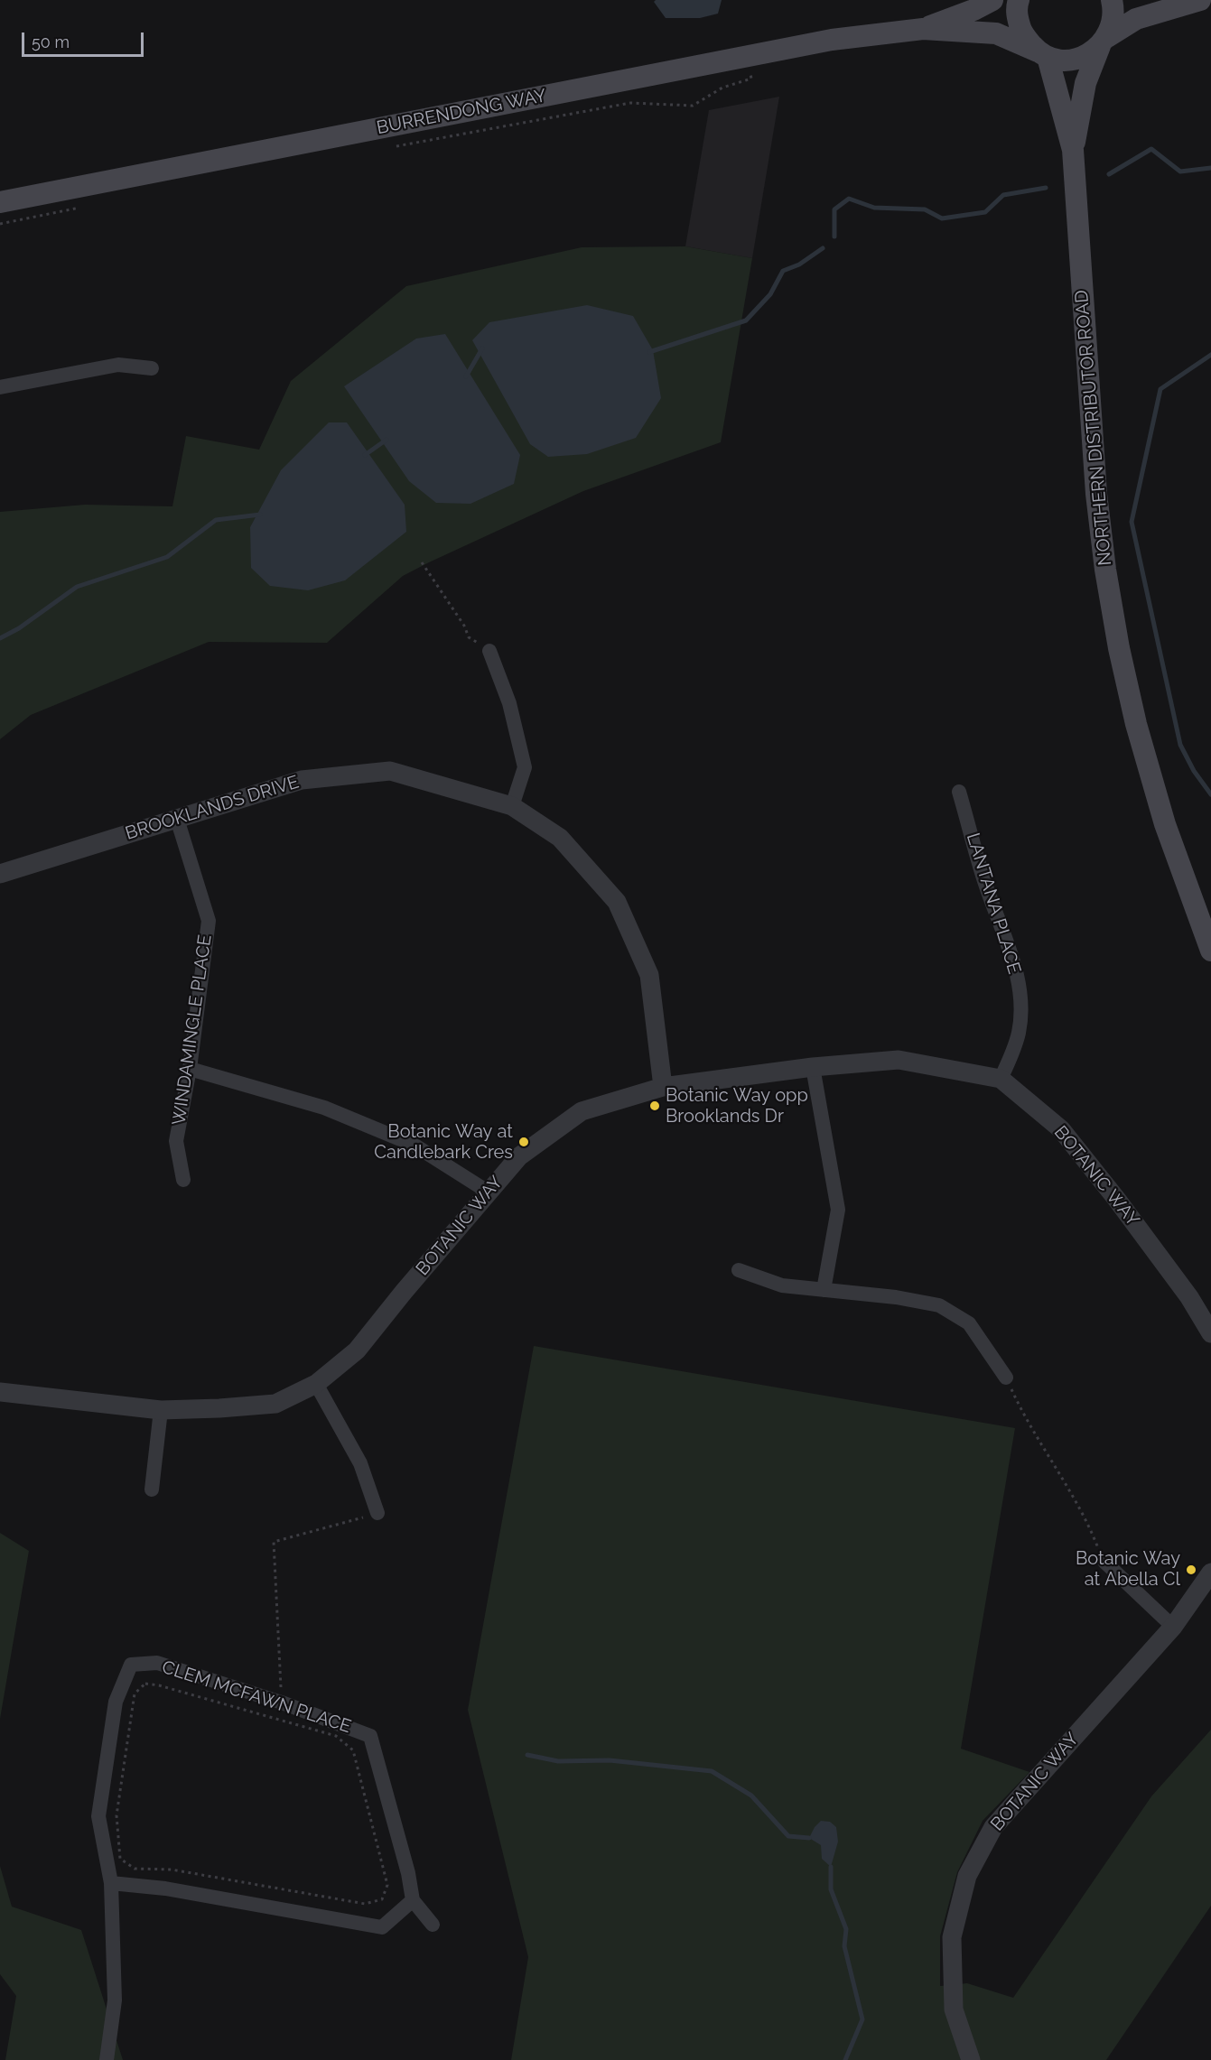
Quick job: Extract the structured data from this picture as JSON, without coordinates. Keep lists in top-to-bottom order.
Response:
{
  "streets": {
    "main road": ["BURRENDONG WAY", "NORTHERN DISTRIBUTOR ROAD"],
    "street": [
      "BROOKLANDS DRIVE",
      "LANTANA PLACE",
      "WINDAMINGLE PLACE",
      "BOTANIC WAY",
      "CLEM MCFAWN PLACE"
    ]
  },
  "crossings": [
    ["BURRENDONG WAY", "NORTHERN DISTRIBUTOR ROAD"],
    ["BROOKLANDS DRIVE", "WINDAMINGLE PLACE"],
    ["BROOKLANDS DRIVE", "BOTANIC WAY"],
    ["LANTANA PLACE", "BOTANIC WAY"]
  ],
  "places": ["Botanic Way opp Brooklands Dr", "Botanic Way at Candlebark Cres", "Botanic Way at Abella Cl"],
  "scale_bar": "50 m"
}
